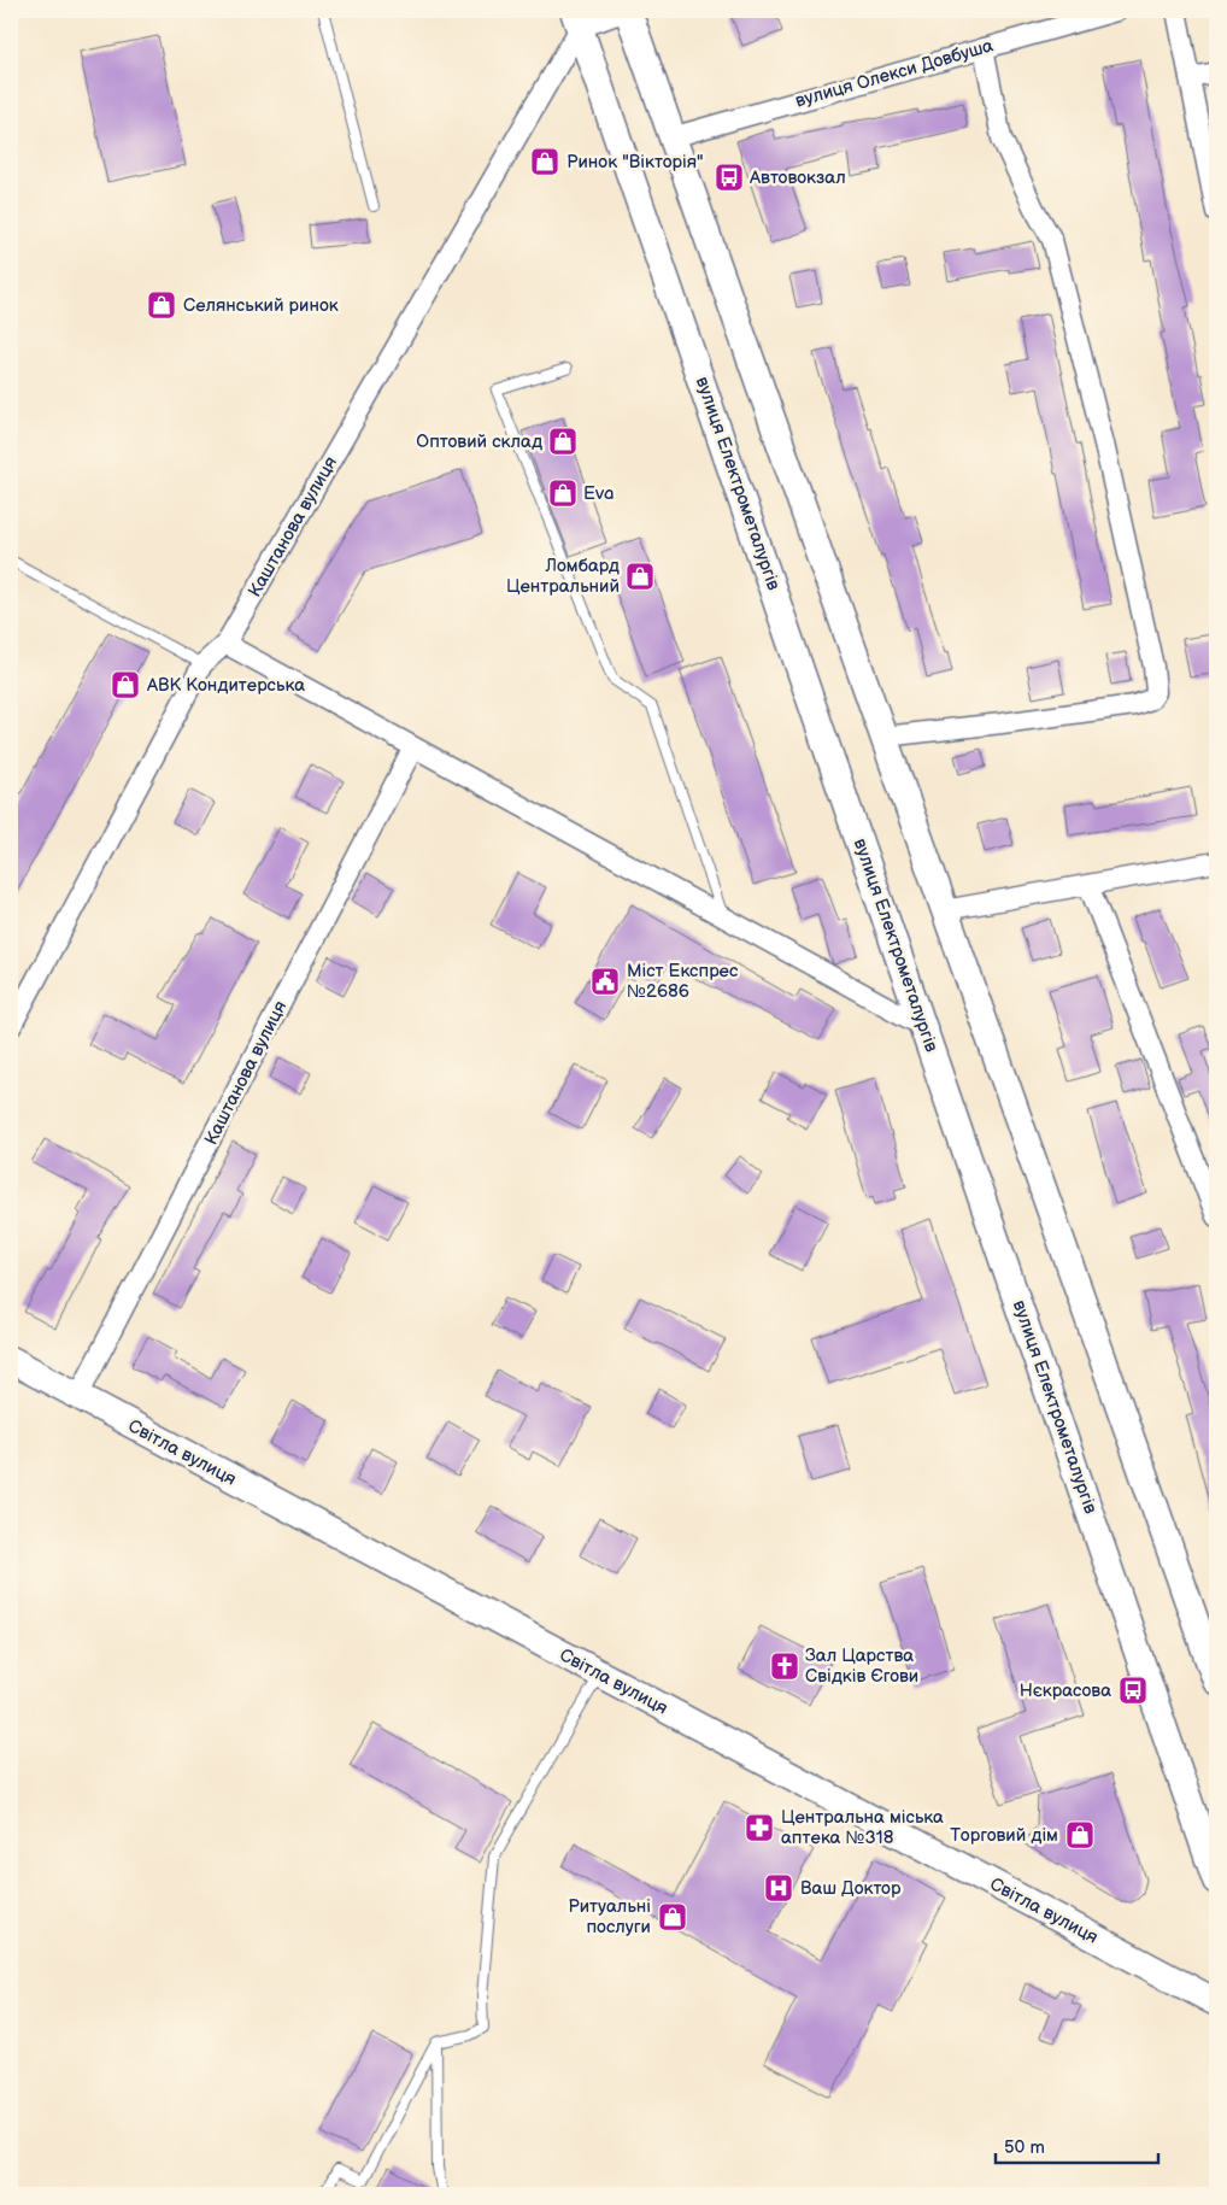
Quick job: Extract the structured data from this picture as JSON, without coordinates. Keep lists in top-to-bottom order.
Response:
{
  "streets": {
    "main road": ["вулиця Електрометалургів", "Світла вулиця"],
    "street": ["вулиця Олекси Довбуша", "Каштанова вулиця"]
  },
  "crossings": [
    ["вулиця Електрометалургів", "Каштанова вулиця"],
    ["Каштанова вулиця", "Світла вулиця"]
  ],
  "places": {
    "shop": [
      "Ринок \"Вікторія\"",
      "Селянський ринок",
      "Оптовий склад",
      "Eva",
      "Ломбард Центральний",
      "АВК Кондитерська",
      "Торговий дім",
      "Ритуальні послуги"
    ],
    "bus stop": ["Автовокзал", "Нєкрасова"],
    "public building": ["Міст Експрес №2686"],
    "church": ["Зал Царства Свідків Єгови"],
    "pharmacy": ["Центральна міська аптека №318"],
    "hospital": ["Ваш Доктор"]
  },
  "scale_bar": "50 m"
}
